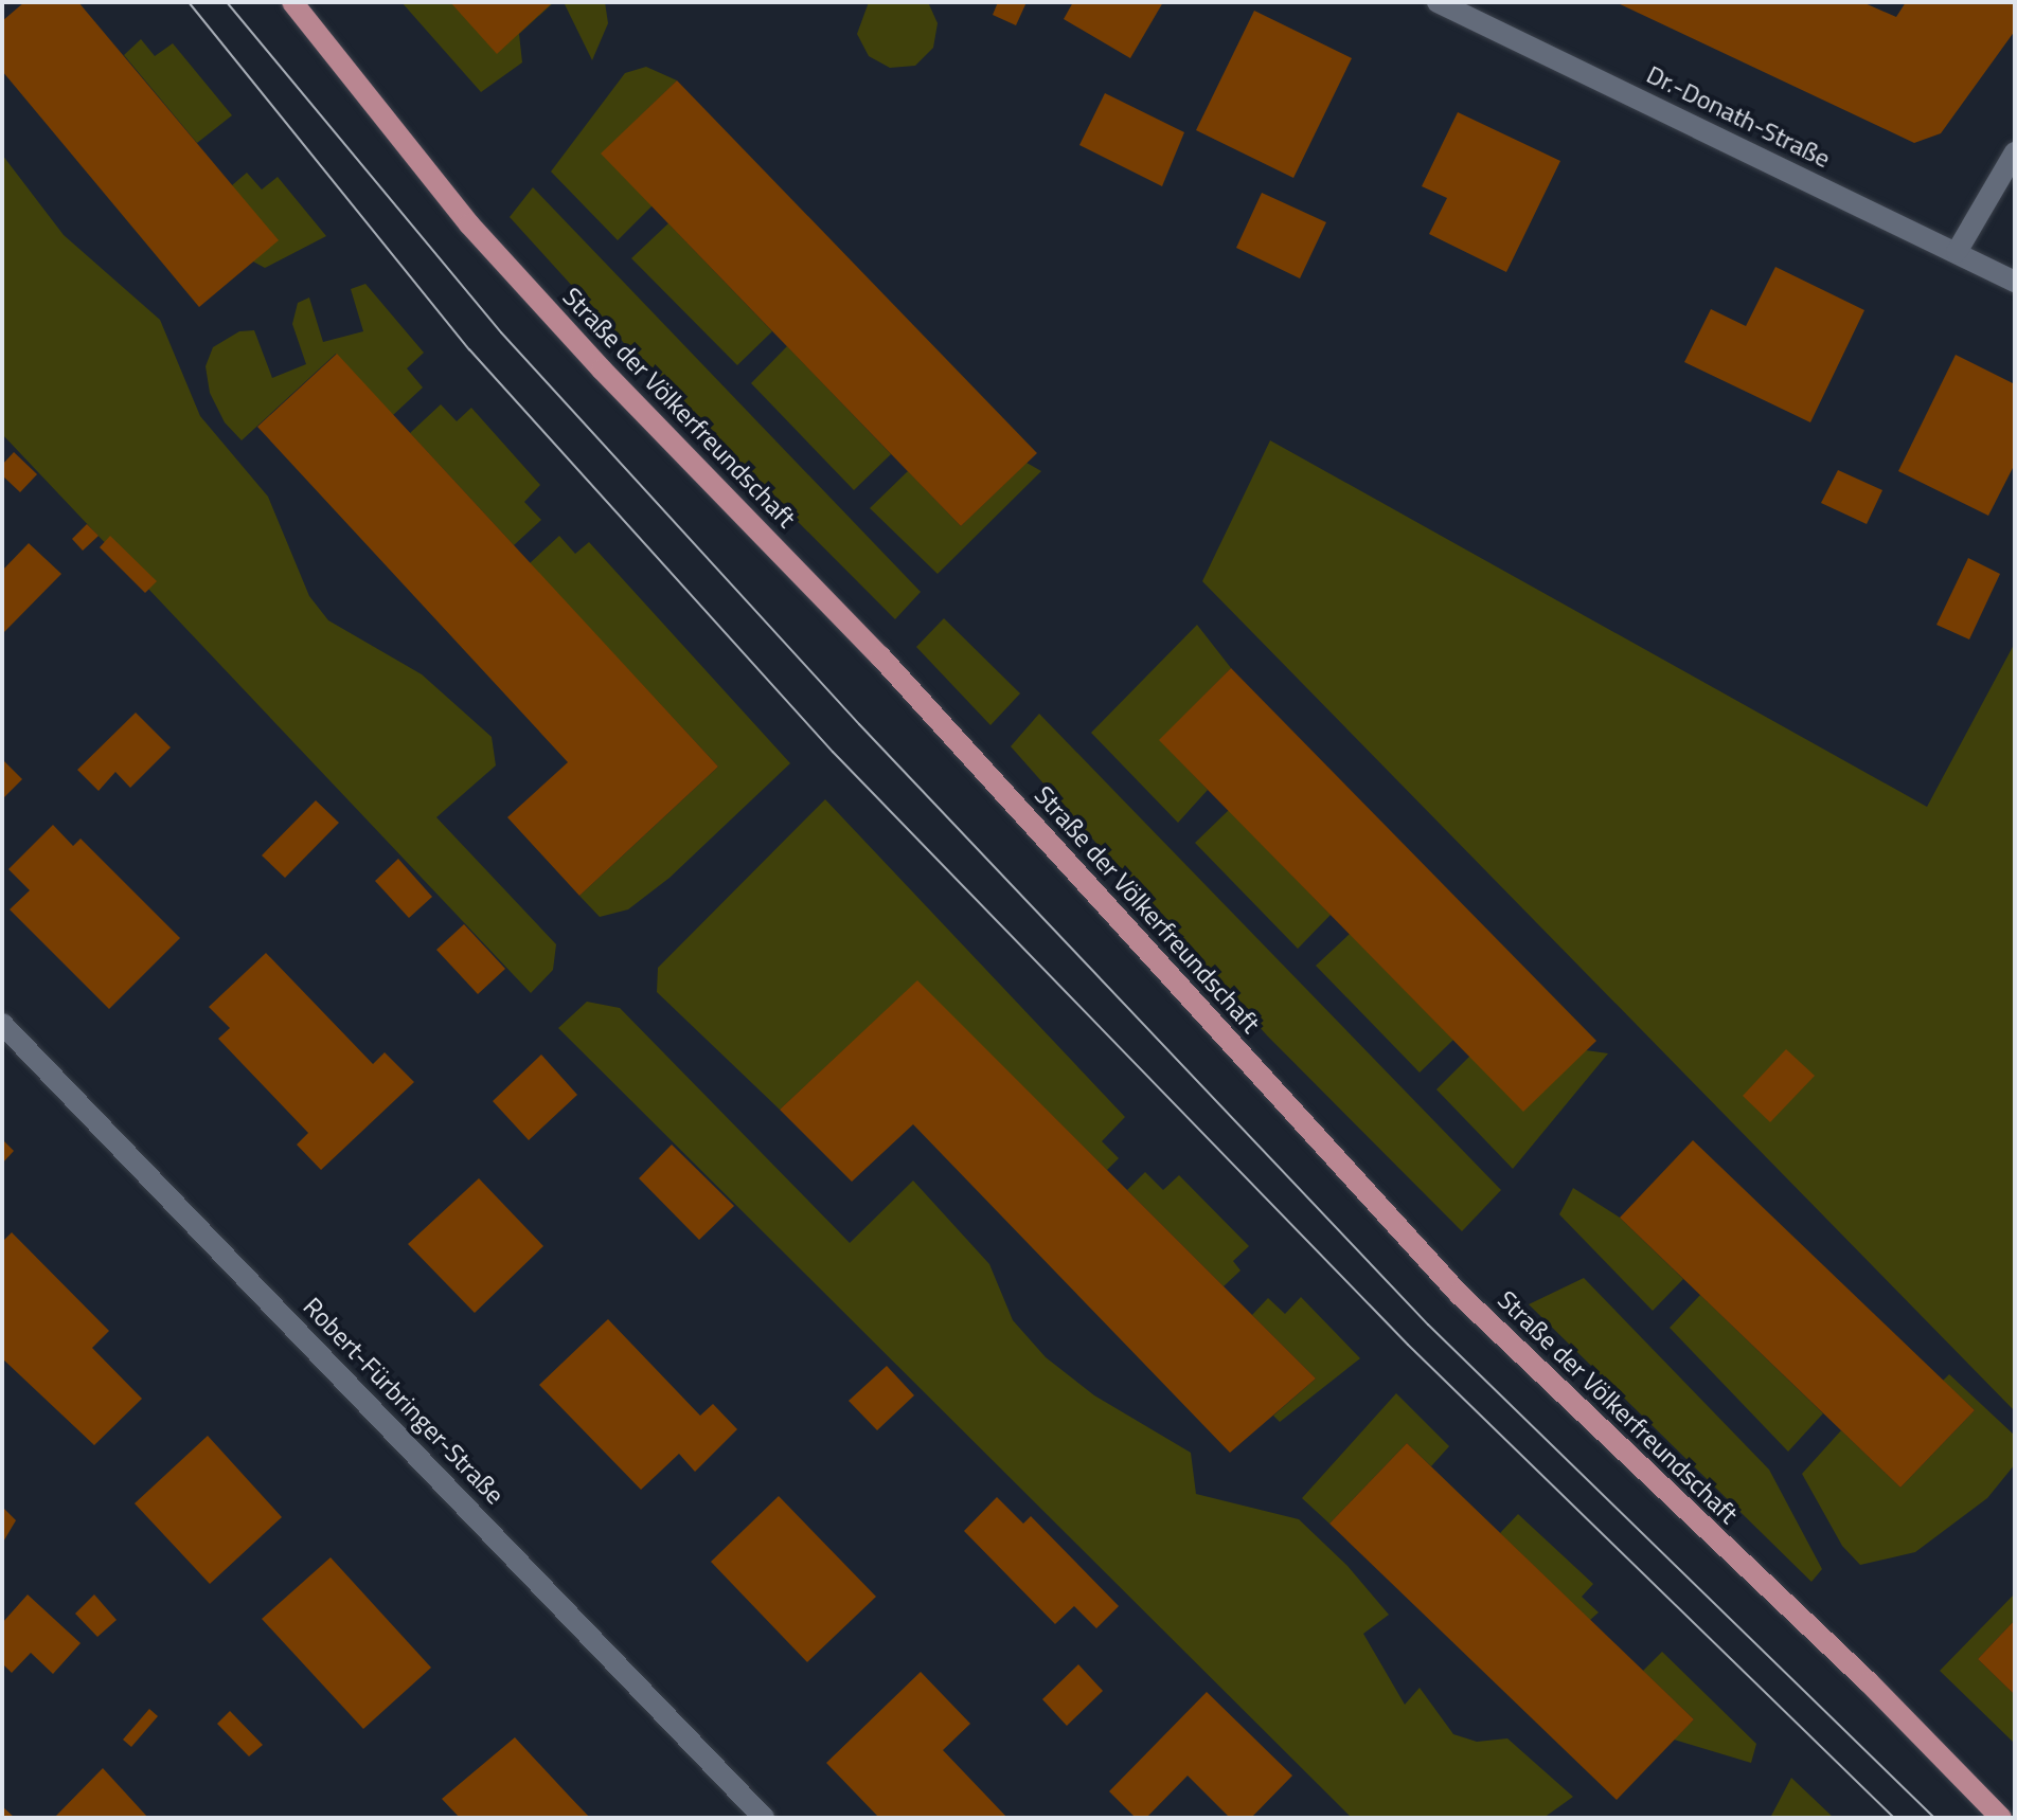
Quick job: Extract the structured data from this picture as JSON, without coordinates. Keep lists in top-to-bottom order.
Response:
{
  "streets": {
    "main road": ["Straße der Völkerfreundschaft"],
    "street": ["Dr.-Donath-Straße", "Robert-Fürbringer-Straße"]
  }
}
